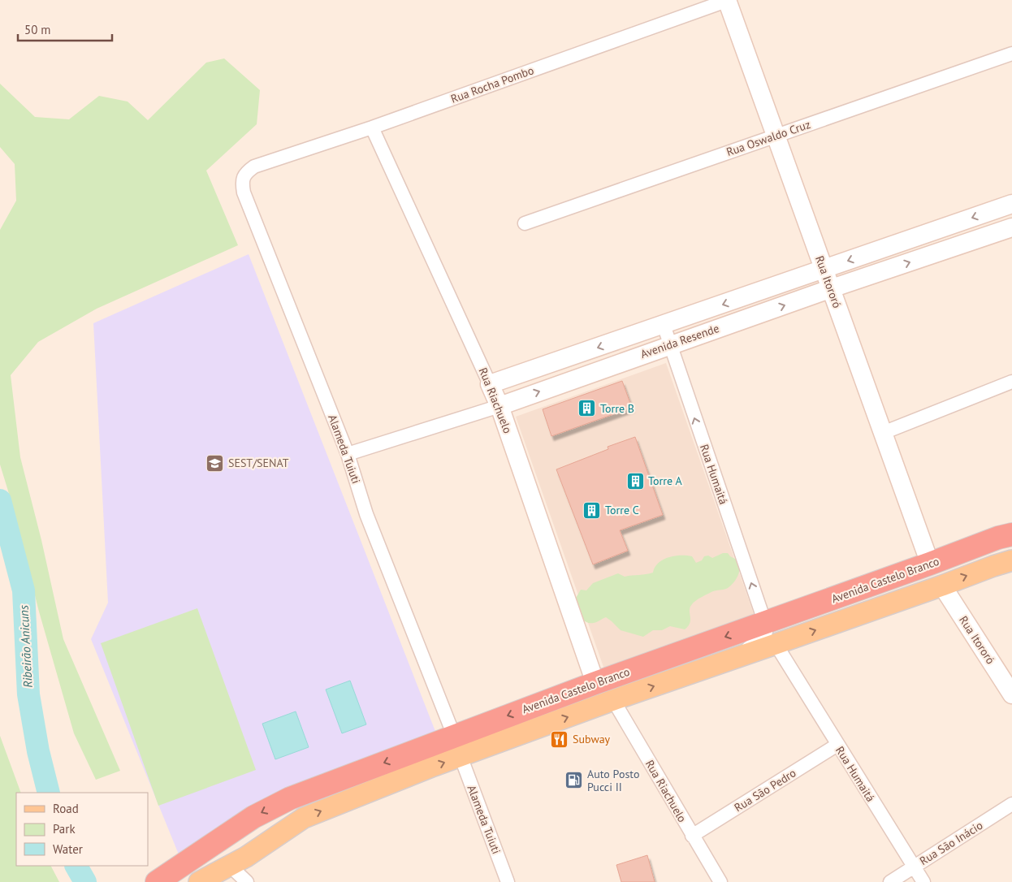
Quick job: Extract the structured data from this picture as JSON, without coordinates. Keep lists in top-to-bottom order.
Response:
{
  "streets": {
    "highway": ["Avenida Castelo Branco"],
    "street": [
      "Rua Rocha Pombo",
      "Rua Oswaldo Cruz",
      "Rua Itororó",
      "Avenida Resende",
      "Rua Riachuelo",
      "Alameda Tuiuti",
      "Rua Humaitá",
      "Rua São Pedro",
      "Rua São Inácio"
    ]
  },
  "crossings": [
    ["Rua Rocha Pombo", "Rua Itororó"],
    ["Rua Rocha Pombo", "Rua Riachuelo"],
    ["Rua Rocha Pombo", "Alameda Tuiuti"],
    ["Rua Oswaldo Cruz", "Rua Itororó"],
    ["Rua Itororó", "Avenida Resende"],
    ["Rua Itororó", "Avenida Castelo Branco"],
    ["Avenida Resende", "Rua Riachuelo"],
    ["Avenida Resende", "Alameda Tuiuti"],
    ["Avenida Resende", "Rua Humaitá"],
    ["Rua Riachuelo", "Avenida Castelo Branco"],
    ["Rua Riachuelo", "Rua São Pedro"],
    ["Alameda Tuiuti", "Avenida Castelo Branco"],
    ["Rua Humaitá", "Avenida Castelo Branco"],
    ["Rua Humaitá", "Rua São Pedro"],
    ["Rua Humaitá", "Rua São Inácio"]
  ],
  "one_way": ["Rua Humaitá"],
  "water": ["Ribeirão Anicuns"],
  "places": {
    "building": ["Torre B", "Torre A", "Torre C"],
    "school or university": ["SEST/SENAT"],
    "restaurant": ["Subway"],
    "fuel station": ["Auto Posto Pucci II"]
  },
  "legend": ["Road", "Park", "Water"],
  "scale_bar": "50 m"
}
